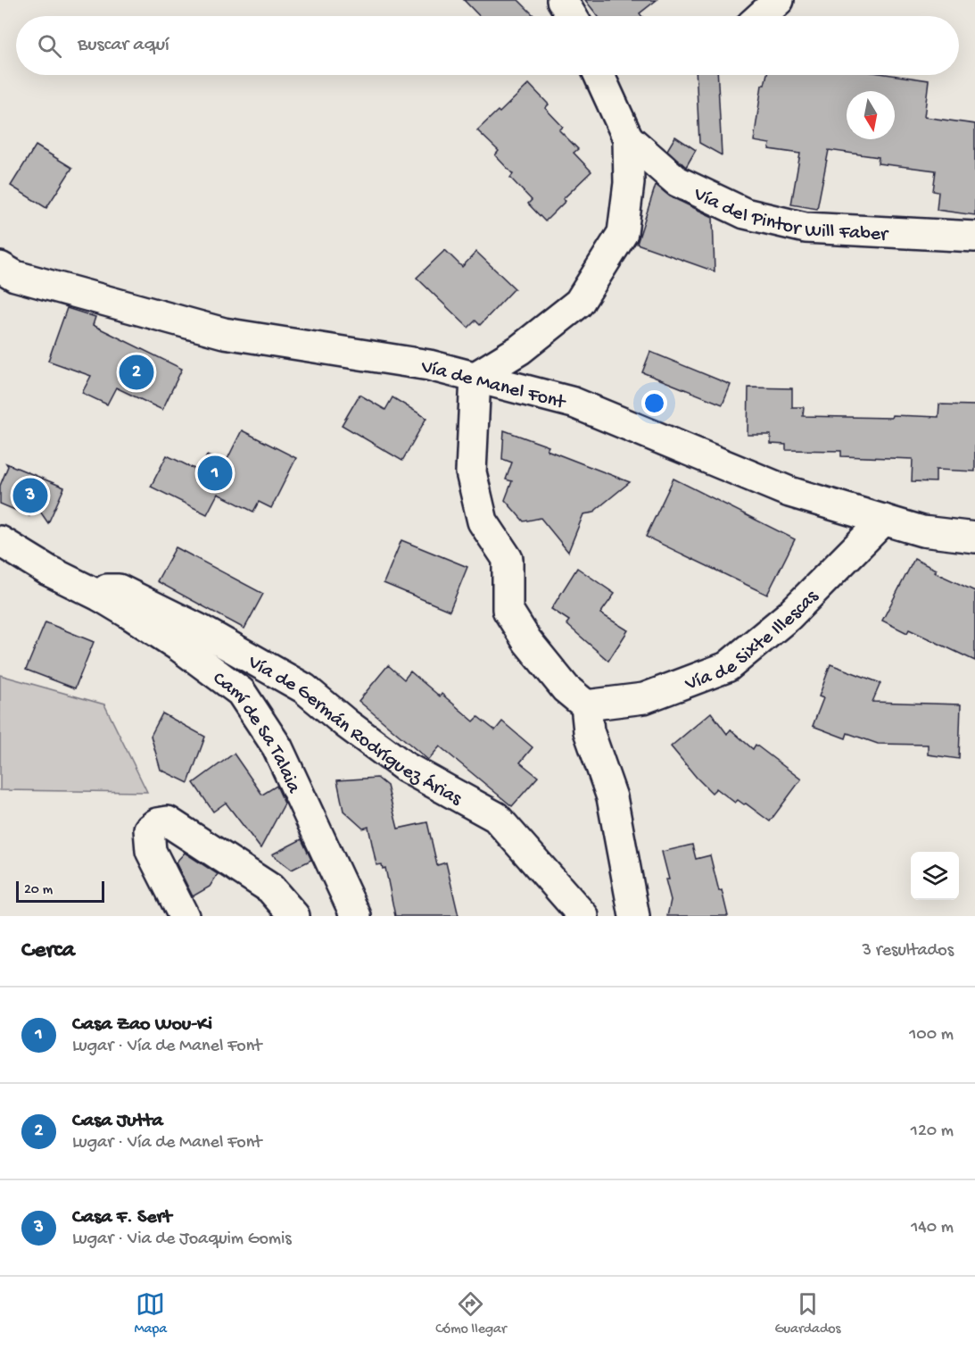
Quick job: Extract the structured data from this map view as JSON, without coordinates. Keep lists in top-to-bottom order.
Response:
{
  "streets": {
    "street": [
      "Vía del Pintor Will Faber",
      "Vía de Manel Font",
      "Vía de Sixte Illescas",
      "Vía de Germán Rodríguez Árias",
      "Camí de Sa Talaia"
    ]
  },
  "crossings": [
    ["Vía de Manel Font", "Vía de Sixte Illescas"],
    ["Vía de Germán Rodríguez Árias", "Camí de Sa Talaia"]
  ],
  "scale_bar": "20 m",
  "north": "bottom",
  "page": {
    "search": "Buscar aquí",
    "pins": ["2", "1", "3"],
    "scale": "20 m",
    "heading": ["Cerca", "3 resultados"],
    "list": [
      {
        "mark": "1",
        "name": "Casa Zao Wou-Ki",
        "note": "Lugar · Vía de Manel Font",
        "value": "100 m"
      },
      {
        "mark": "2",
        "name": "Casa Jutta",
        "note": "Lugar · Vía de Manel Font",
        "value": "120 m"
      },
      {
        "mark": "3",
        "name": "Casa F. Sert",
        "note": "Lugar · Via de Joaquim Gomis",
        "value": "140 m"
      }
    ],
    "nav": ["Mapa", "Cómo llegar", "Guardados"]
  }
}
